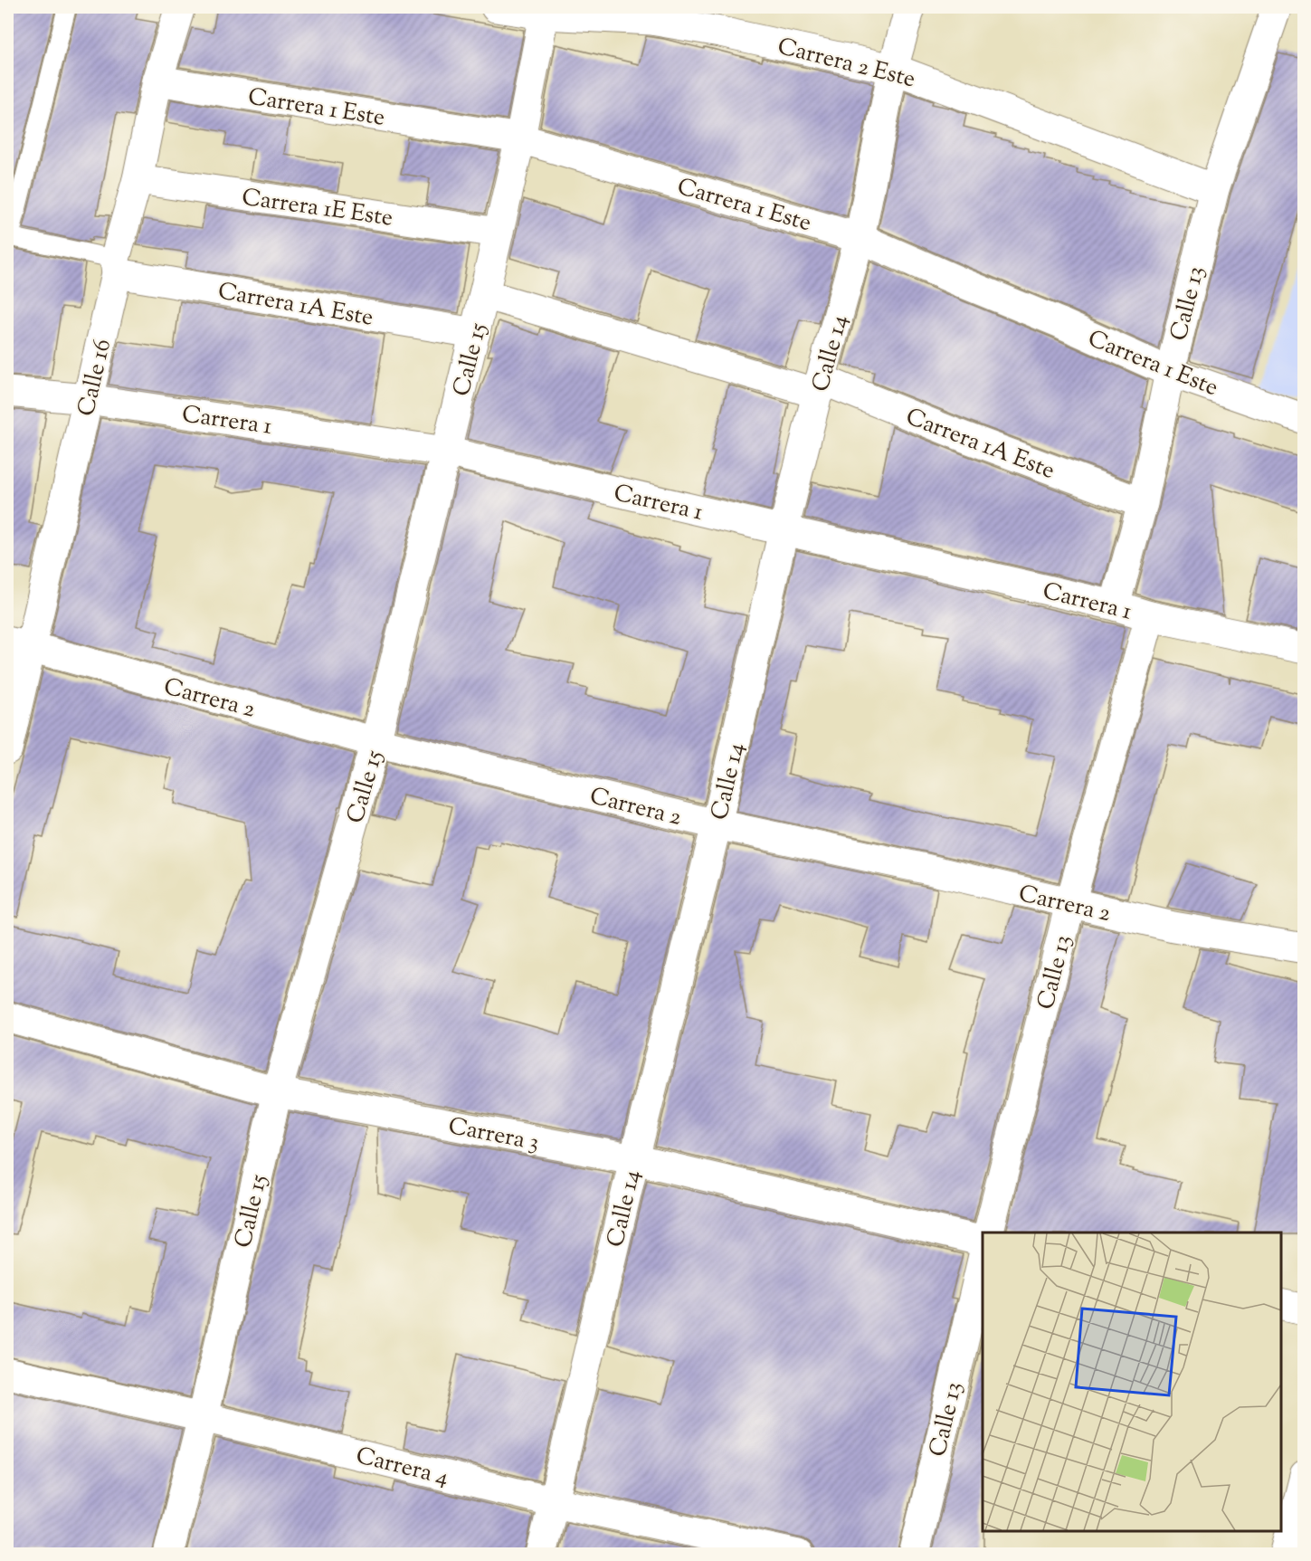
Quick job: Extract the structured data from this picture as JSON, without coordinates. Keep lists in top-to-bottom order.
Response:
{
  "streets": {
    "street": [
      "Carrera 2 Este",
      "Carrera 1 Este",
      "Carrera 1E Este",
      "Carrera 1A Este",
      "Calle 13",
      "Calle 14",
      "Calle 15",
      "Calle 16",
      "Carrera 1",
      "Carrera 2",
      "Carrera 3",
      "Carrera 4"
    ]
  },
  "crossings": [
    ["Carrera 2 Este", "Calle 13"],
    ["Carrera 2 Este", "Calle 14"],
    ["Carrera 2 Este", "Calle 15"],
    ["Carrera 1 Este", "Calle 13"],
    ["Carrera 1 Este", "Calle 14"],
    ["Carrera 1 Este", "Calle 15"],
    ["Carrera 1 Este", "Calle 16"],
    ["Carrera 1E Este", "Calle 15"],
    ["Carrera 1E Este", "Calle 16"],
    ["Carrera 1A Este", "Calle 13"],
    ["Carrera 1A Este", "Calle 14"],
    ["Carrera 1A Este", "Calle 15"],
    ["Carrera 1A Este", "Calle 16"],
    ["Calle 13", "Carrera 1"],
    ["Calle 13", "Carrera 2"],
    ["Calle 14", "Carrera 1"],
    ["Calle 14", "Carrera 2"],
    ["Calle 14", "Carrera 3"],
    ["Calle 14", "Carrera 4"],
    ["Calle 15", "Carrera 1"],
    ["Calle 15", "Carrera 2"],
    ["Calle 15", "Carrera 3"],
    ["Calle 15", "Carrera 4"],
    ["Calle 16", "Carrera 1"],
    ["Calle 16", "Carrera 2"]
  ]
}
